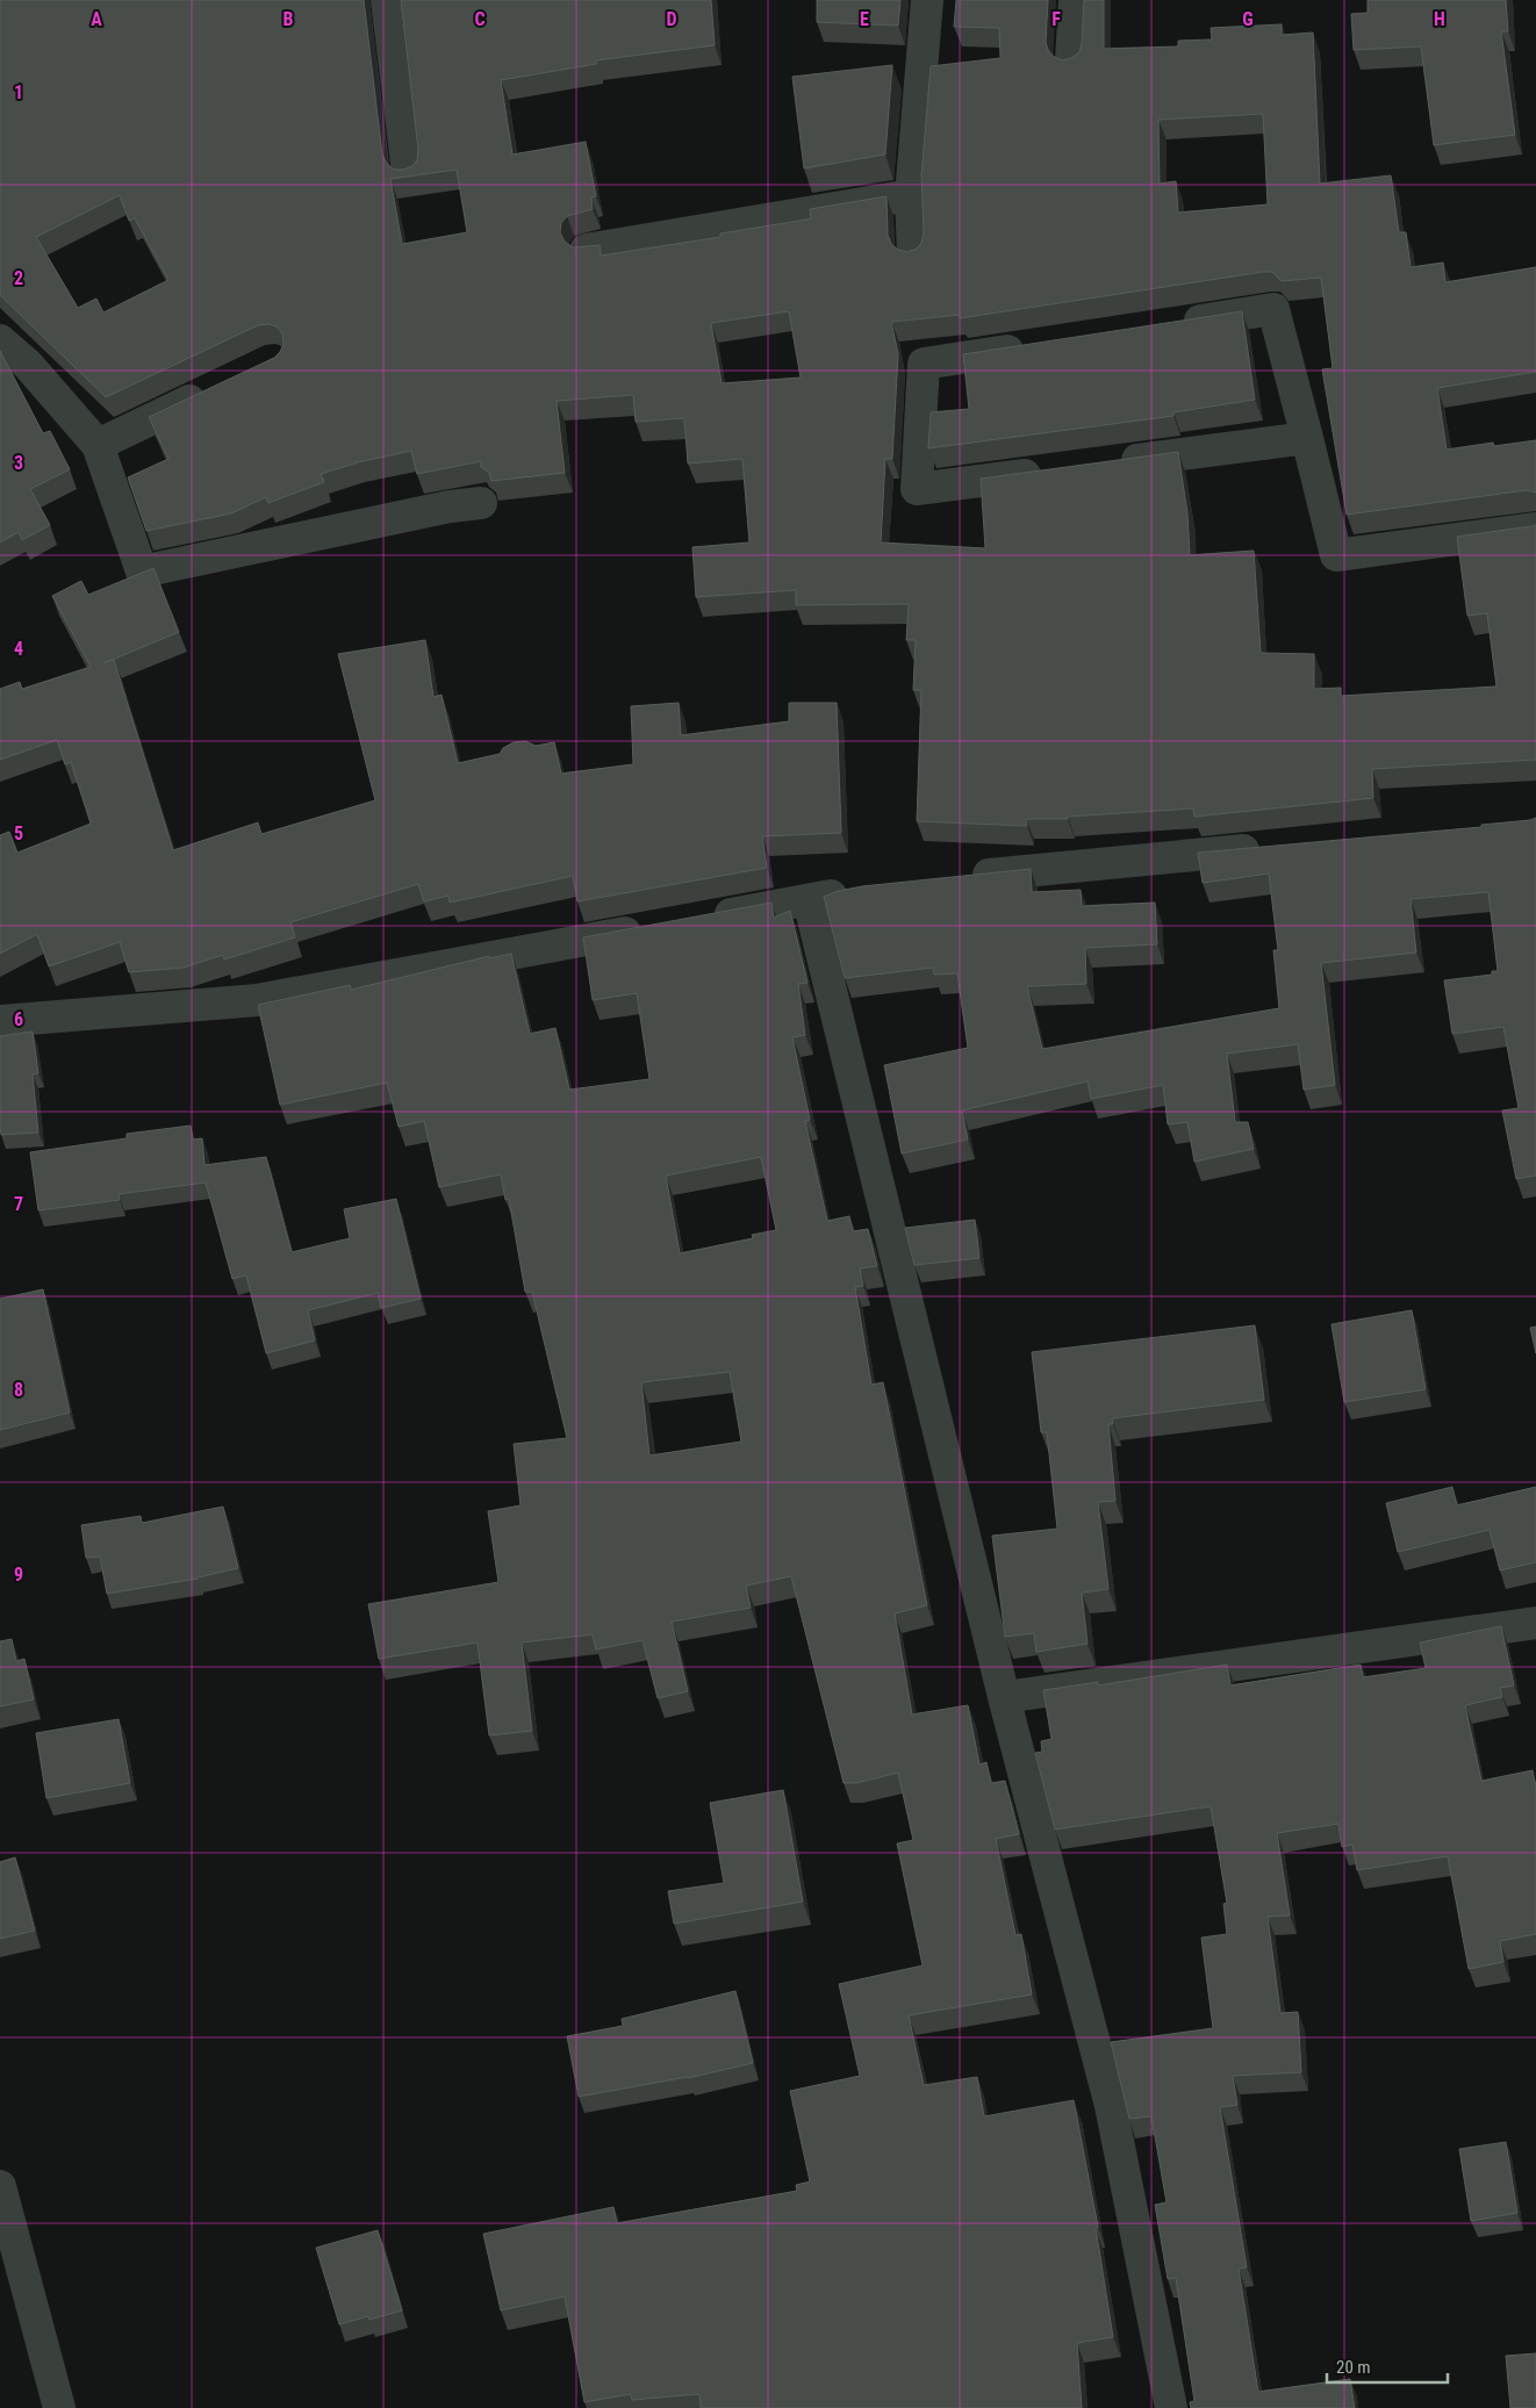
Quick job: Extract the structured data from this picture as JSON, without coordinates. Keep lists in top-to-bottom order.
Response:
{
  "scale_bar": "20 m",
  "grid": {
    "columns": [
      "A",
      "B",
      "C",
      "D",
      "E",
      "F",
      "G",
      "H"
    ],
    "rows": [
      "1",
      "2",
      "3",
      "4",
      "5",
      "6",
      "7",
      "8",
      "9"
    ]
  }
}
